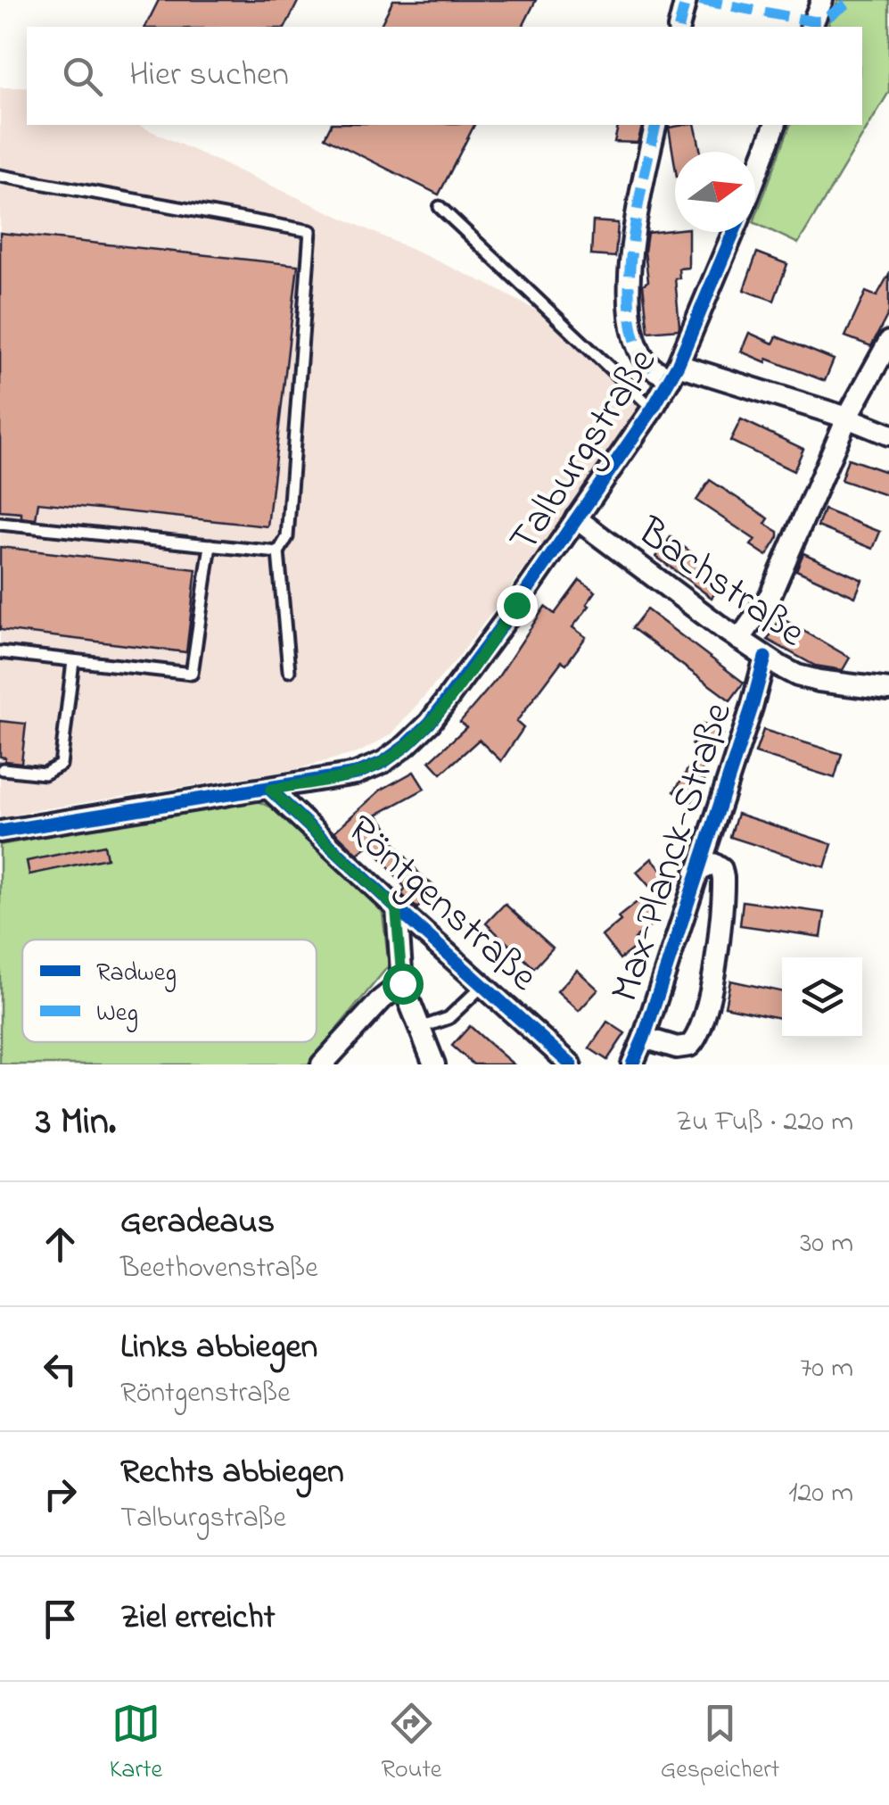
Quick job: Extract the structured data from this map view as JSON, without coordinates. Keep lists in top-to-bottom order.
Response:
{
  "streets": {
    "street": [
      "Talburgstraße",
      "Bachstraße",
      "Max-Planck-Straße",
      "Röntgenstraße"
    ]
  },
  "crossings": [
    ["Talburgstraße", "Bachstraße"],
    ["Talburgstraße", "Röntgenstraße"],
    ["Bachstraße", "Max-Planck-Straße"]
  ],
  "legend": ["Radweg", "Weg"],
  "north": "right",
  "page": {
    "search": "Hier suchen",
    "heading": ["3 Min.", "Zu Fuß · 220 m"],
    "list": [
      ["Geradeaus", "Beethovenstraße", "30 m"],
      ["Links abbiegen", "Röntgenstraße", "70 m"],
      ["Rechts abbiegen", "Talburgstraße", "120 m"],
      "Ziel erreicht"
    ],
    "nav": ["Karte", "Route", "Gespeichert"]
  }
}
